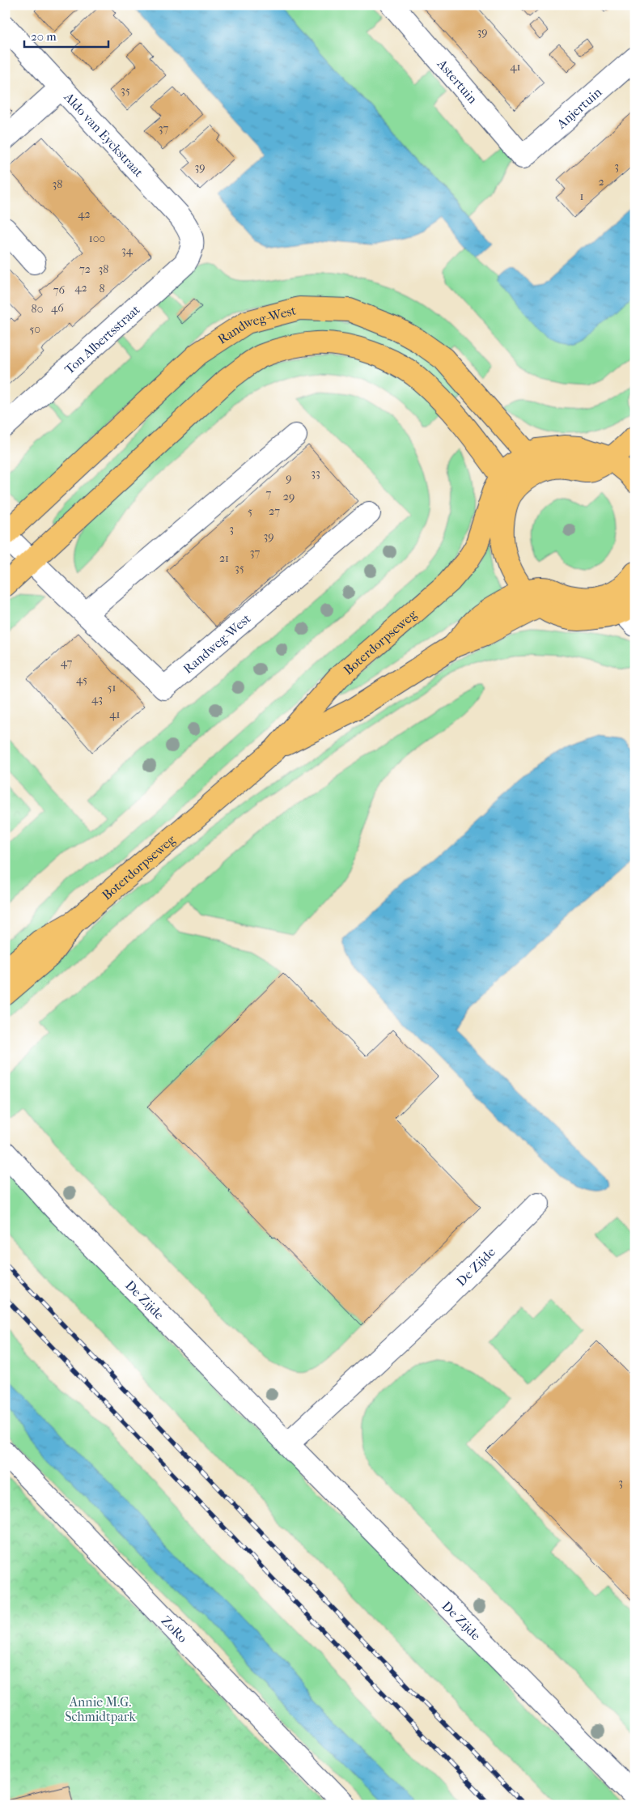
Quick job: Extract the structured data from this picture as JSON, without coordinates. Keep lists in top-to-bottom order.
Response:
{
  "streets": {
    "main road": ["Randweg-West", "Boterdorpseweg"],
    "street": [
      "Astertuin",
      "Anjertuin",
      "Aldo van Eyckstraat",
      "Ton Albertsstraat",
      "De Zijde",
      "ZoRo"
    ]
  },
  "crossings": [
    ["Astertuin", "Anjertuin"],
    ["Aldo van Eyckstraat", "Ton Albertsstraat"]
  ],
  "parks": ["Annie M.G. Schmidtpark"],
  "house_numbers": [
    "39",
    "41",
    "35",
    "37",
    "3",
    "39",
    "2",
    "38",
    "1",
    "42",
    "100",
    "34",
    "72",
    "38",
    "42",
    "8",
    "76",
    "46",
    "80",
    "50",
    "33",
    "9",
    "7",
    "29",
    "5",
    "27",
    "3",
    "39",
    "37",
    "21",
    "35",
    "47",
    "45",
    "51",
    "43",
    "41",
    "3"
  ],
  "scale_bar": "20 m"
}
